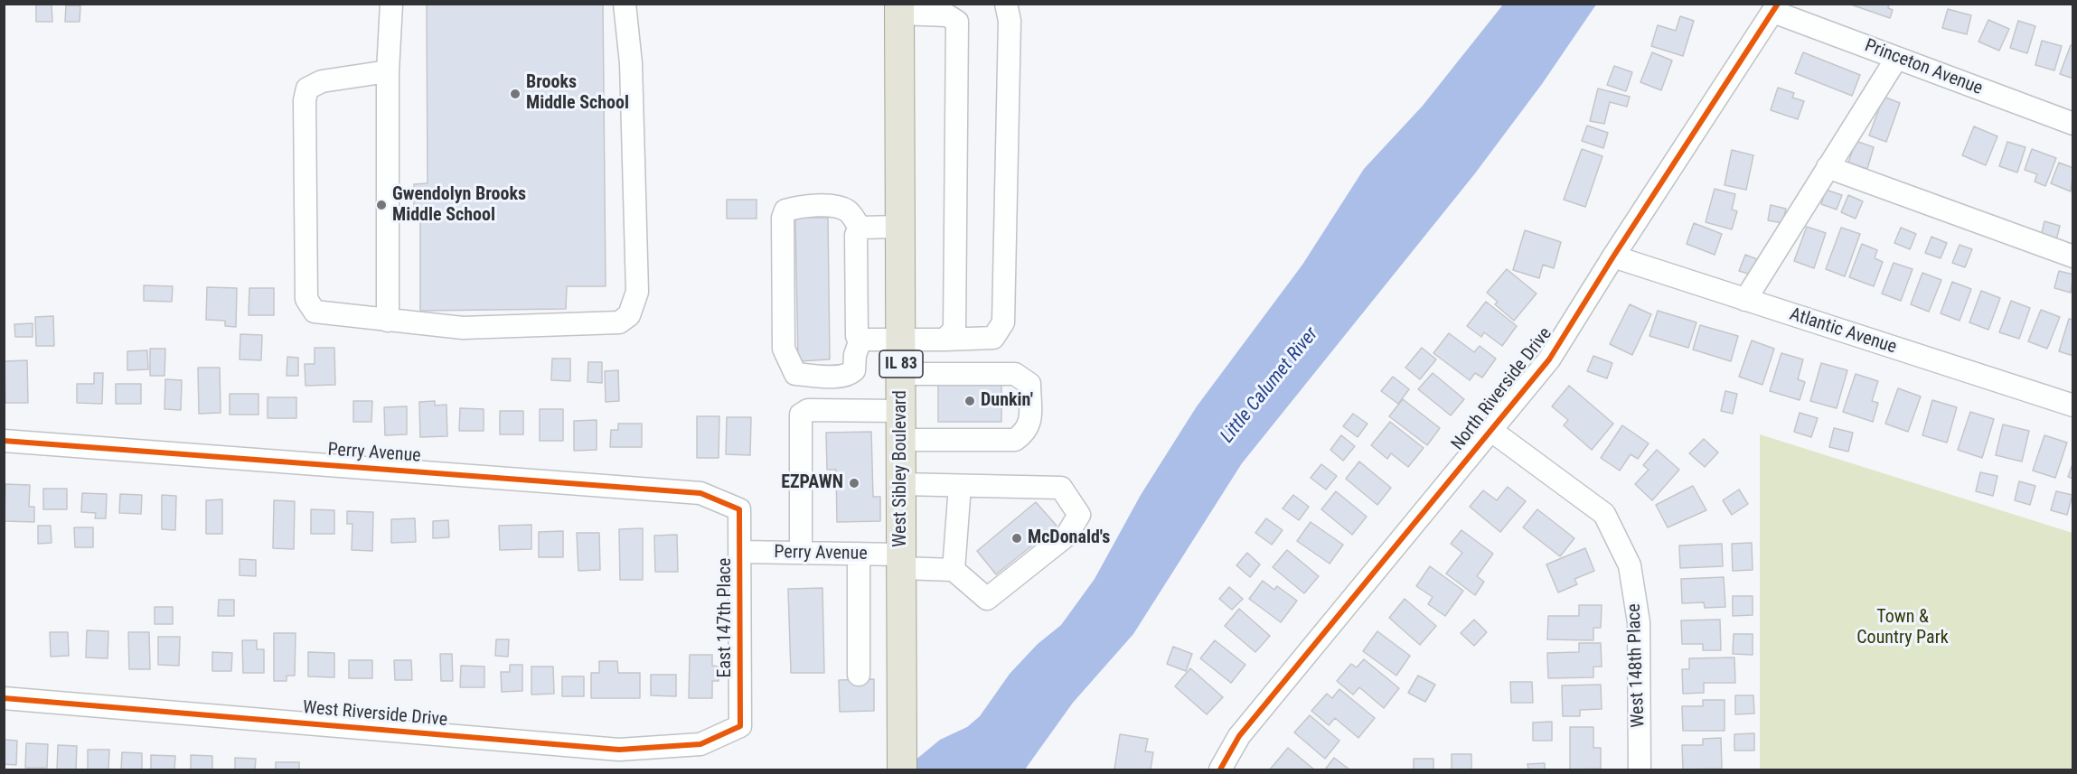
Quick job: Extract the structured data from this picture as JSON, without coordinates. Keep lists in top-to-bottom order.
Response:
{
  "streets": {
    "main road": ["IL 83", "West Sibley Boulevard"],
    "street": [
      "Princeton Avenue",
      "Atlantic Avenue",
      "North Riverside Drive",
      "Perry Avenue",
      "East 147th Place",
      "West 148th Place",
      "West Riverside Drive"
    ]
  },
  "crossings": [
    ["Princeton Avenue", "North Riverside Drive"],
    ["Atlantic Avenue", "North Riverside Drive"],
    ["North Riverside Drive", "West 148th Place"],
    ["Perry Avenue", "West Sibley Boulevard"],
    ["Perry Avenue", "East 147th Place"],
    ["East 147th Place", "West Riverside Drive"]
  ],
  "water": ["Little Calumet River"],
  "parks": ["Town & Country Park"],
  "places": [
    "Brooks Middle School",
    "Gwendolyn Brooks Middle School",
    "Dunkin'",
    "EZPAWN",
    "McDonald's"
  ]
}
